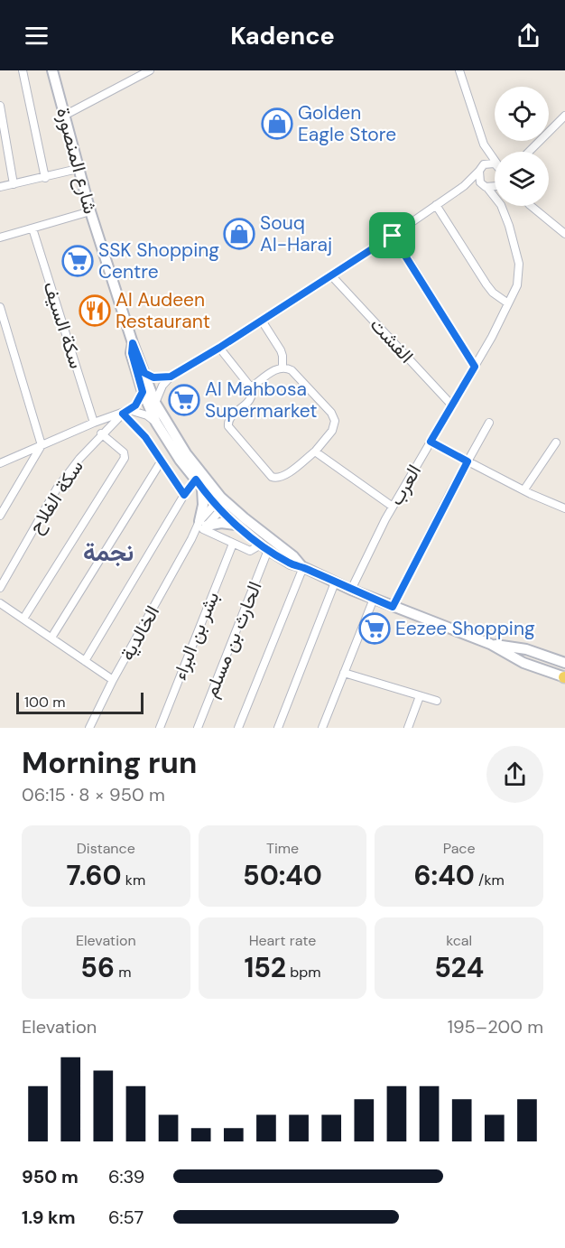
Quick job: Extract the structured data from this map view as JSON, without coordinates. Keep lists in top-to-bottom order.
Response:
{
  "streets": {
    "main road": ["شارع المنصورة"],
    "street": [
      "سكة السيف",
      "الفشت",
      "العرب",
      "سكة الفلاح",
      "الخالدية",
      "بشر بن البراء",
      "الحارث بن مسلم"
    ]
  },
  "crossings": [
    ["شارع المنصورة", "العرب"],
    ["شارع المنصورة", "سكة الفلاح"],
    ["شارع المنصورة", "الخالدية"],
    ["شارع المنصورة", "الحارث بن مسلم"],
    ["الفشت", "العرب"]
  ],
  "districts": ["نجمة"],
  "places": {
    "shop": ["Golden Eagle Store", "Souq Al-Haraj"],
    "supermarket": ["SSK Shopping Centre", "Al Mahbosa Supermarket", "Eezee Shopping"],
    "restaurant": ["Al Audeen Restaurant"]
  },
  "scale_bar": "100 m",
  "page": {
    "header": "Kadence",
    "scale": "100 m",
    "heading": ["Morning run", "06:15 · 8 × 950 m"],
    "stats": [
      ["Distance", "7.60 km"],
      ["Time", "50:40"],
      ["Pace", "6:40 /km"],
      ["Elevation", "56 m"],
      ["Heart rate", "152 bpm"],
      ["kcal", "524"]
    ],
    "chart": ["Elevation", "195–200 m"],
    "list": [
      {
        "name": "950 m",
        "note": "6:39"
      },
      {
        "name": "1.9 km",
        "note": "6:57"
      }
    ]
  }
}
